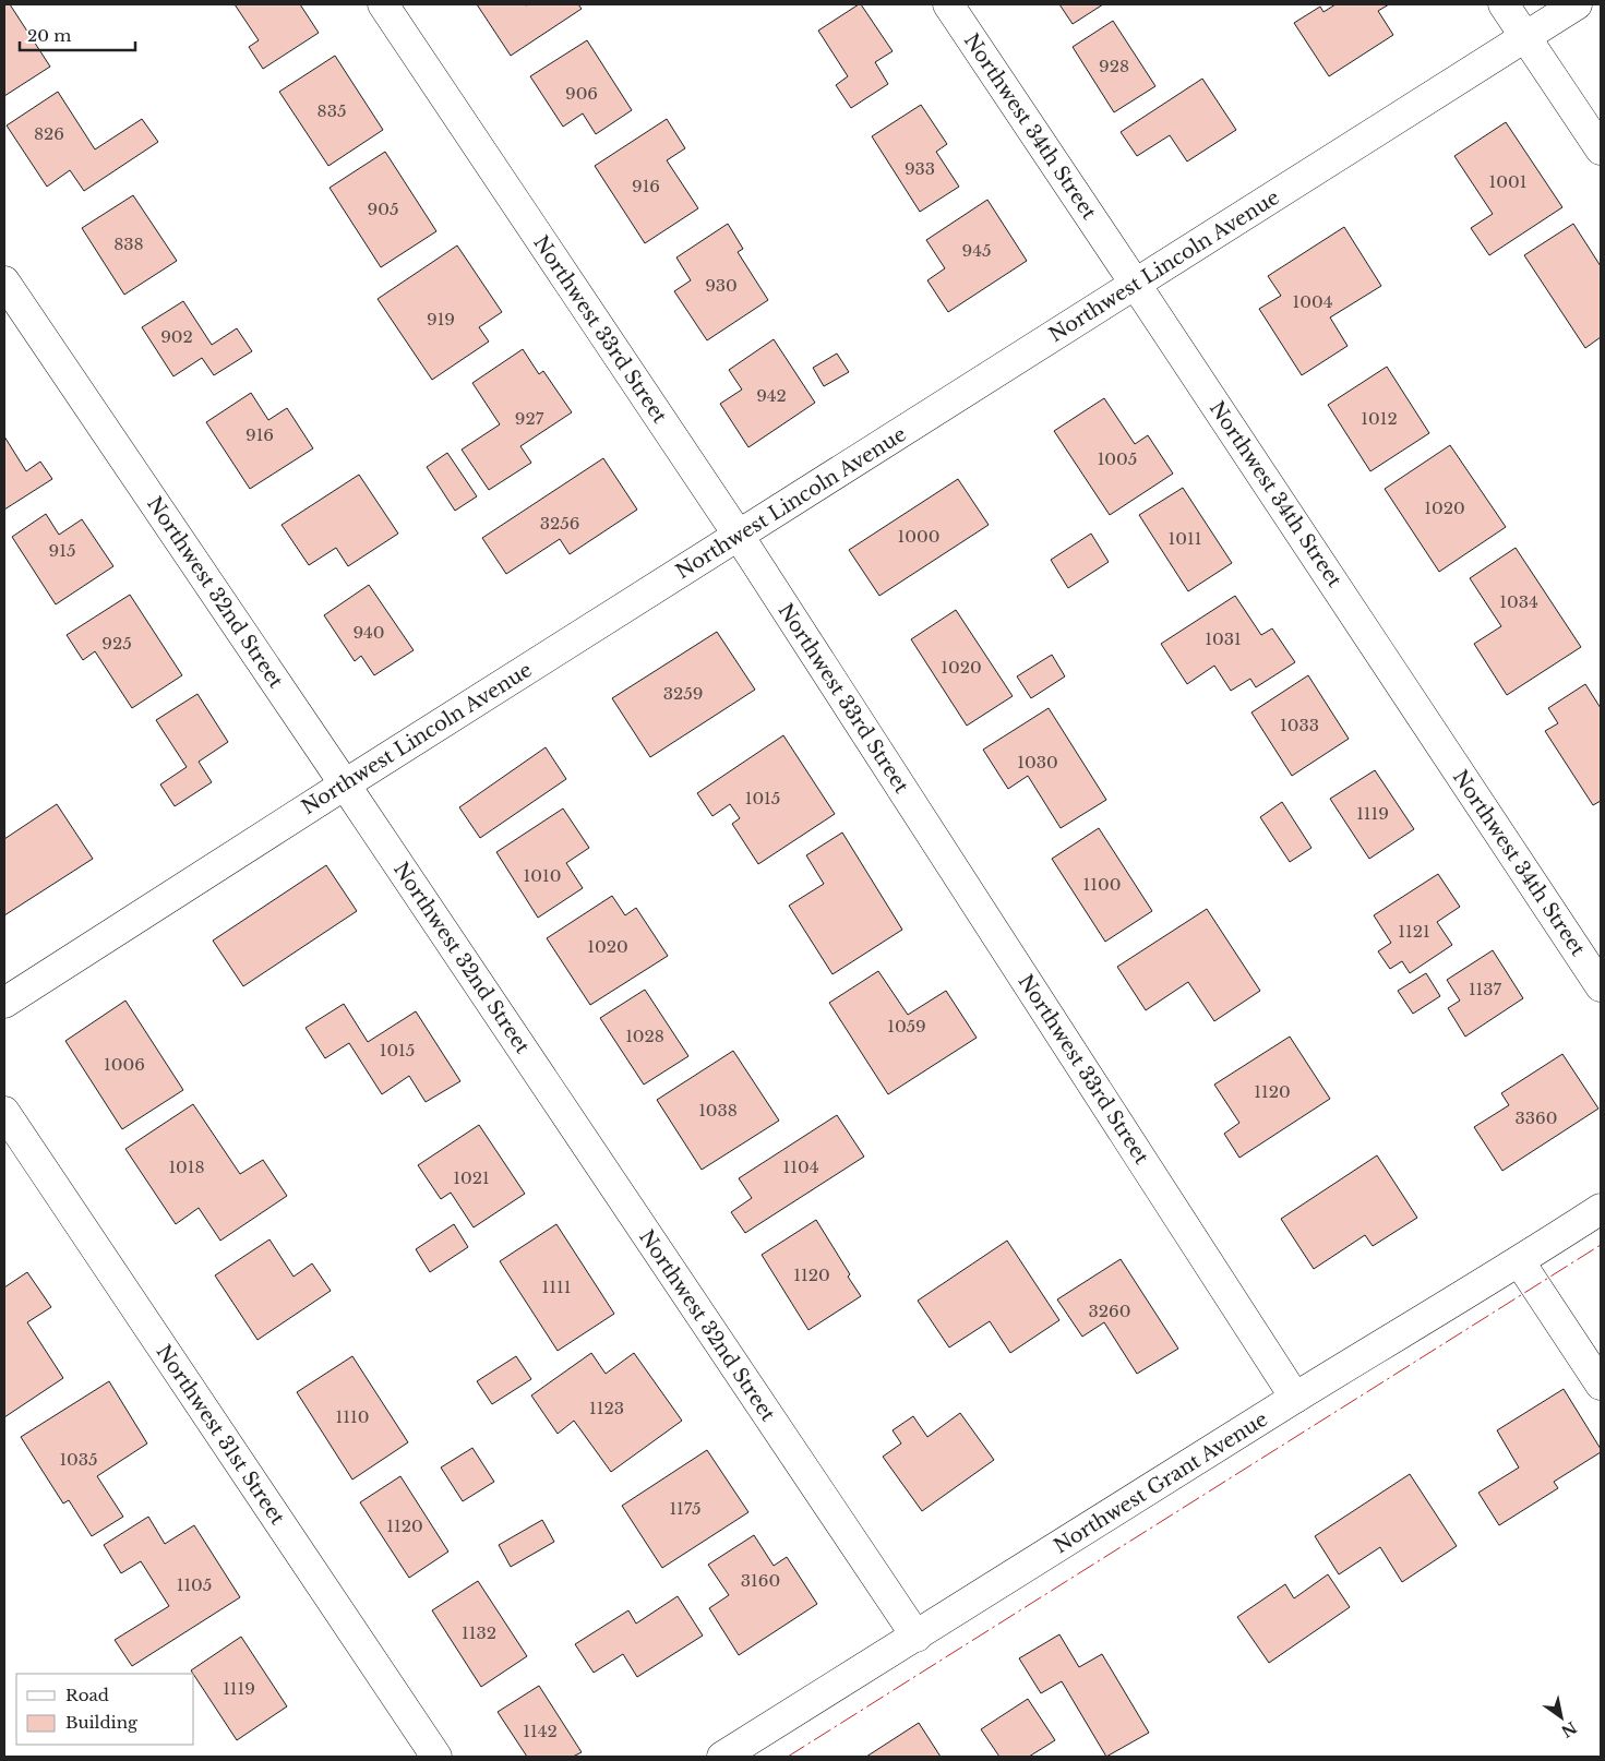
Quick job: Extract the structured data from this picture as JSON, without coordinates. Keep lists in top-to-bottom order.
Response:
{
  "streets": {
    "street": [
      "Northwest 34th Street",
      "Northwest Lincoln Avenue",
      "Northwest 33rd Street",
      "Northwest 32nd Street",
      "Northwest 31st Street",
      "Northwest Grant Avenue"
    ]
  },
  "crossings": [
    ["Northwest 34th Street", "Northwest Lincoln Avenue"],
    ["Northwest Lincoln Avenue", "Northwest 33rd Street"],
    ["Northwest Lincoln Avenue", "Northwest 32nd Street"],
    ["Northwest 33rd Street", "Northwest Grant Avenue"],
    ["Northwest 32nd Street", "Northwest Grant Avenue"]
  ],
  "house_numbers": [
    "928",
    "906",
    "835",
    "826",
    "933",
    "1001",
    "916",
    "905",
    "838",
    "945",
    "930",
    "1004",
    "919",
    "902",
    "942",
    "927",
    "1012",
    "916",
    "1005",
    "1020",
    "3256",
    "1000",
    "1011",
    "915",
    "1034",
    "940",
    "1031",
    "925",
    "1020",
    "3259",
    "1033",
    "1030",
    "1015",
    "1119",
    "1010",
    "1100",
    "1121",
    "1020",
    "1137",
    "1059",
    "1028",
    "1015",
    "1006",
    "1120",
    "1038",
    "3360",
    "1018",
    "1104",
    "1021",
    "1120",
    "1111",
    "3260",
    "1123",
    "1110",
    "1035",
    "1175",
    "1120",
    "3160",
    "1105",
    "1132",
    "1119",
    "1142"
  ],
  "legend": ["Road", "Building"],
  "scale_bar": "20 m",
  "north": "bottom right"
}
